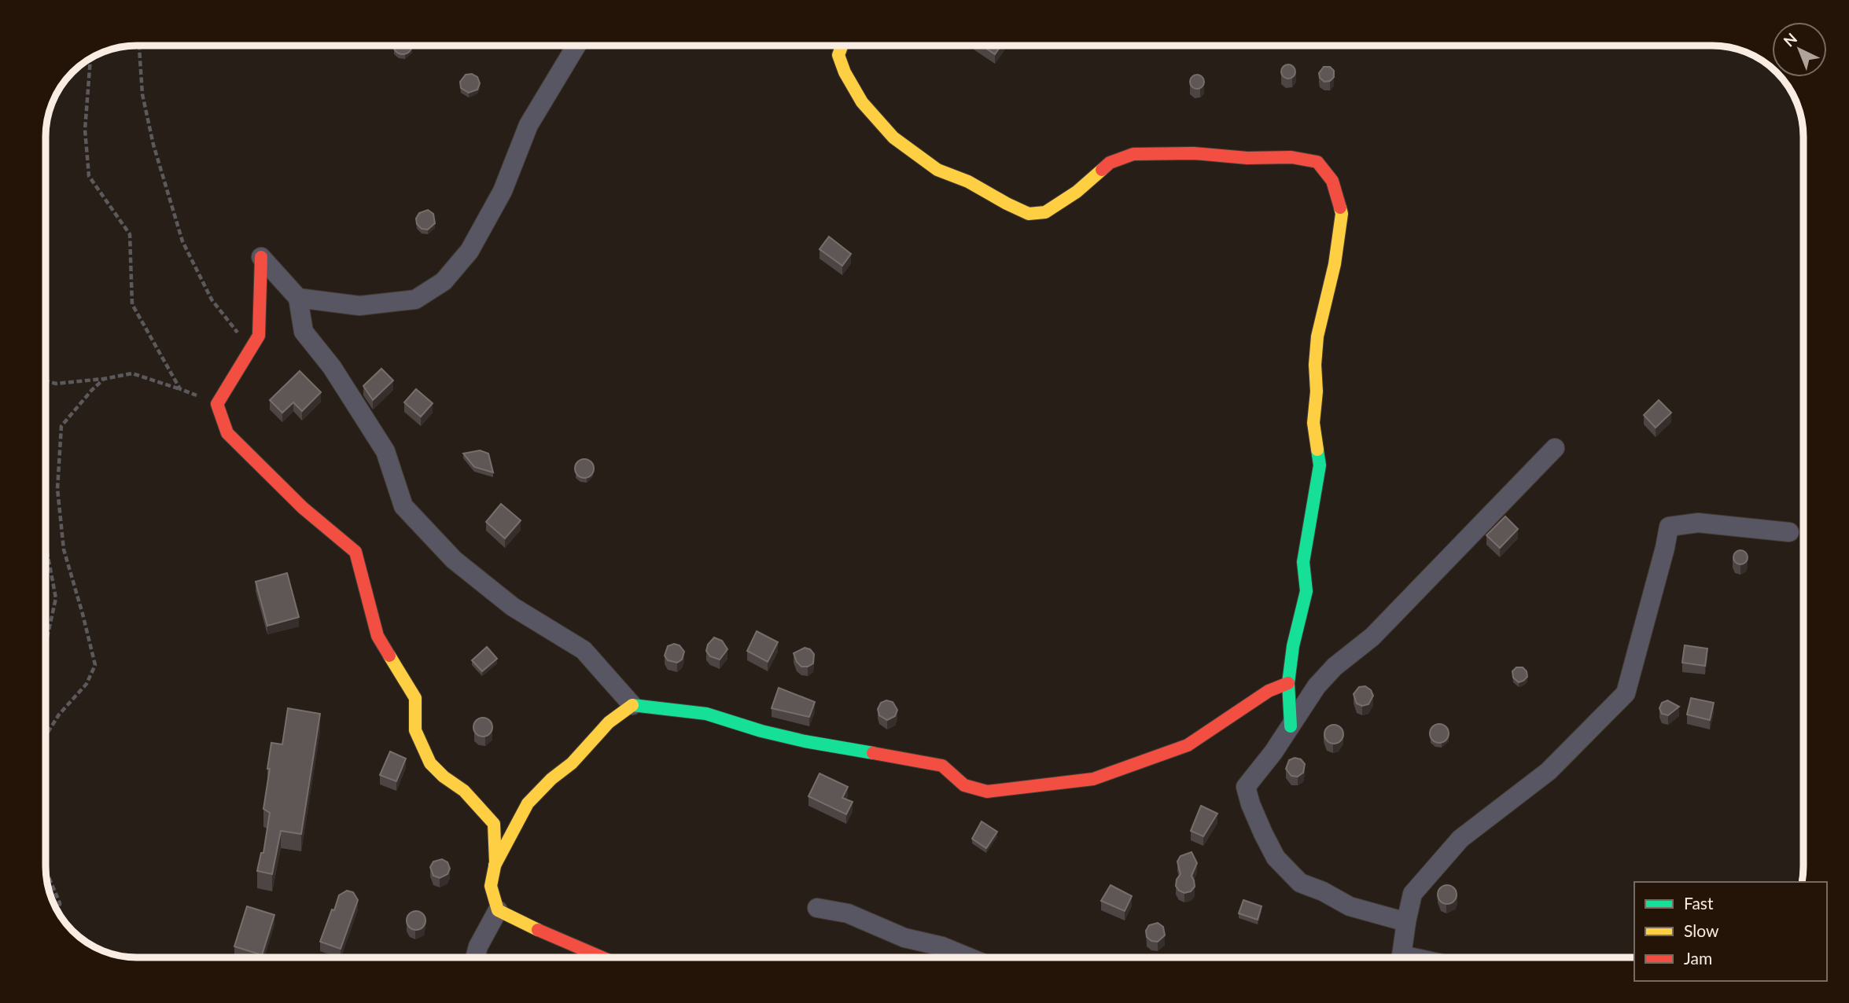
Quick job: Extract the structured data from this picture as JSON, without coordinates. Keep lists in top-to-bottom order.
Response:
{
  "legend": ["Fast", "Slow", "Jam"],
  "north": "top left"
}
